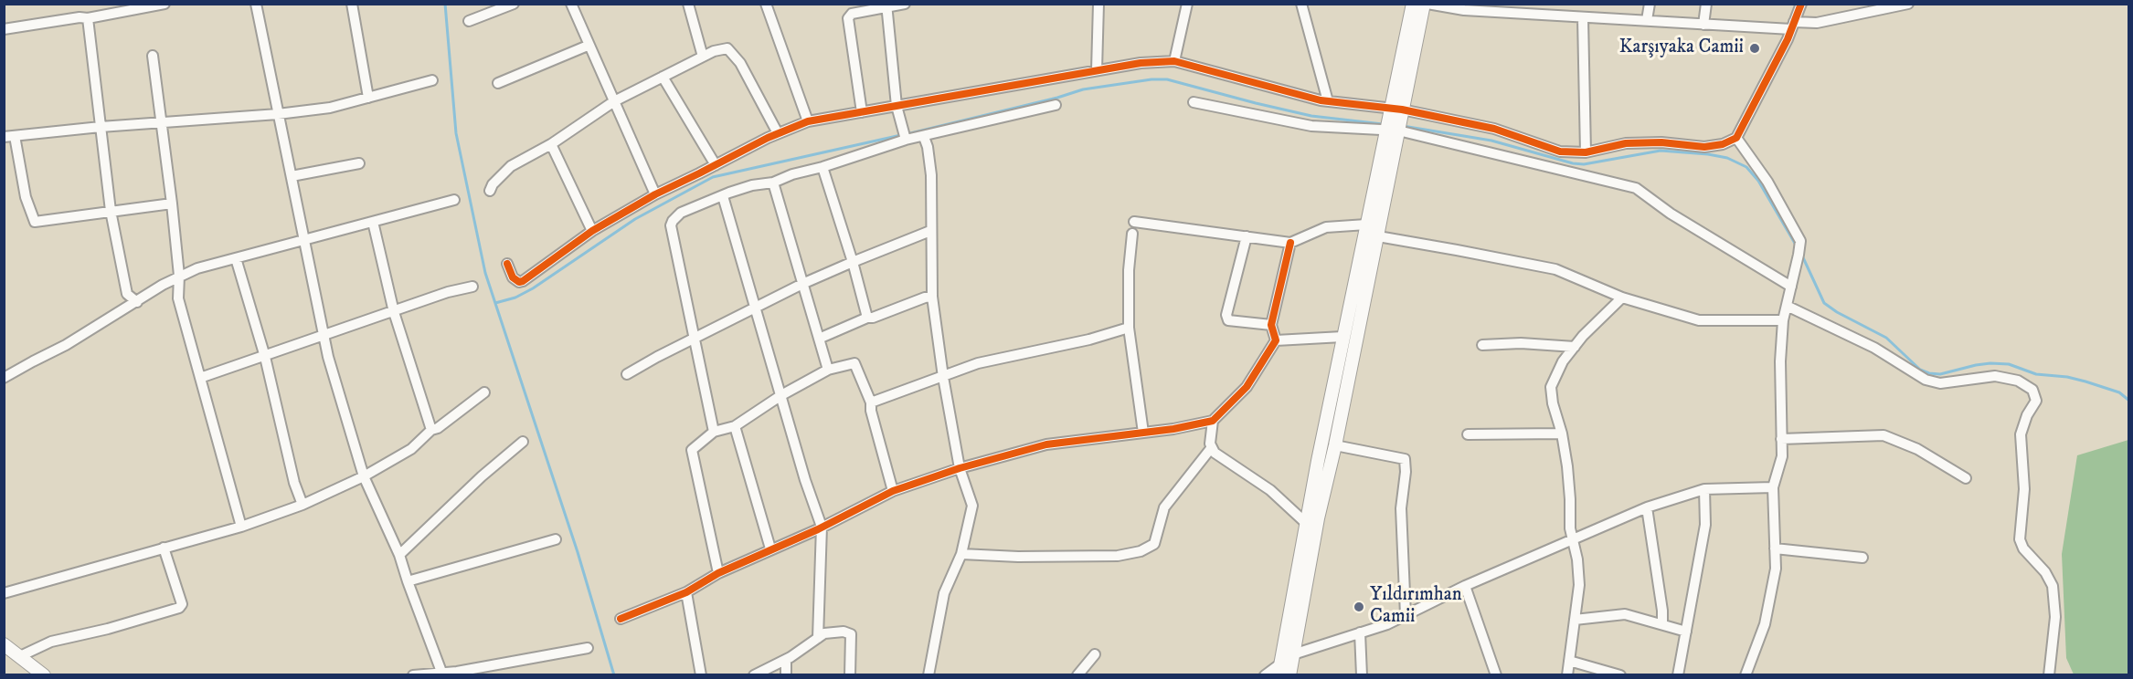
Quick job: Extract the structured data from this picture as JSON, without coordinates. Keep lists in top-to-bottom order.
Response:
{
  "places": ["Karşıyaka Camii", "Yıldırımhan Camii"]
}
